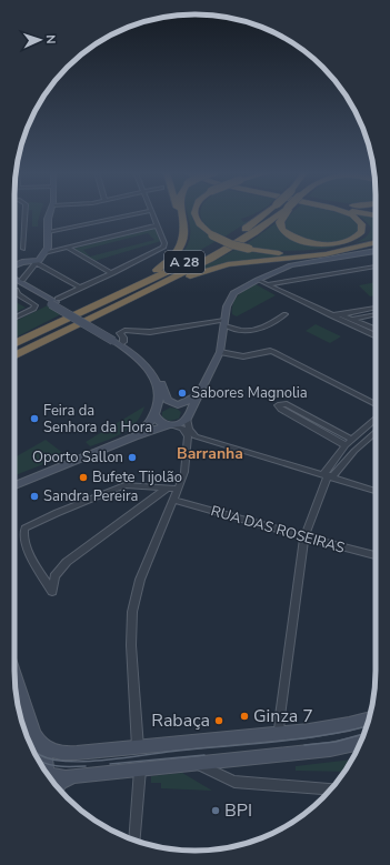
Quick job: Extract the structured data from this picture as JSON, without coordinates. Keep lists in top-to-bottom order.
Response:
{
  "streets": {
    "highway": ["A 28"],
    "street": ["RUA DAS ROSEIRAS"]
  },
  "districts": ["Barranha"],
  "places": [
    "Sabores Magnolia",
    "Feira da Senhora da Hora",
    "Oporto Sallon",
    "Bufete Tijolão",
    "Sandra Pereira",
    "Ginza 7",
    "Rabaça",
    "BPI"
  ],
  "north": "right"
}
